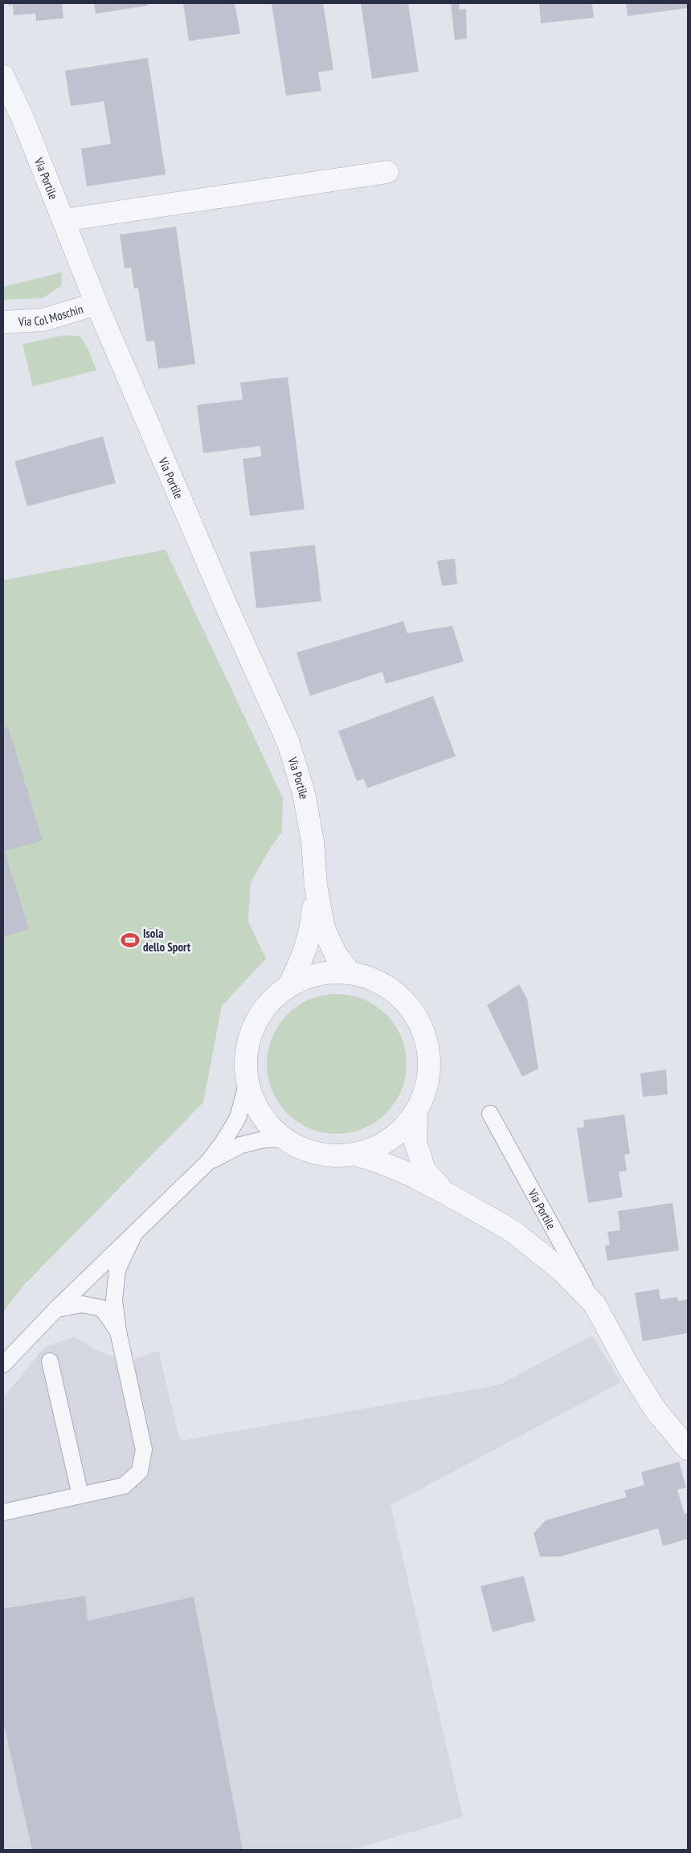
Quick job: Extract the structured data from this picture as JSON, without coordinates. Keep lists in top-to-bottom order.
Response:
{
  "streets": {
    "street": ["Via Portile", "Via Col Moschin"]
  },
  "crossings": [
    ["Via Portile", "Via Col Moschin"]
  ],
  "places": {
    "sports": ["Isola dello Sport"]
  }
}
